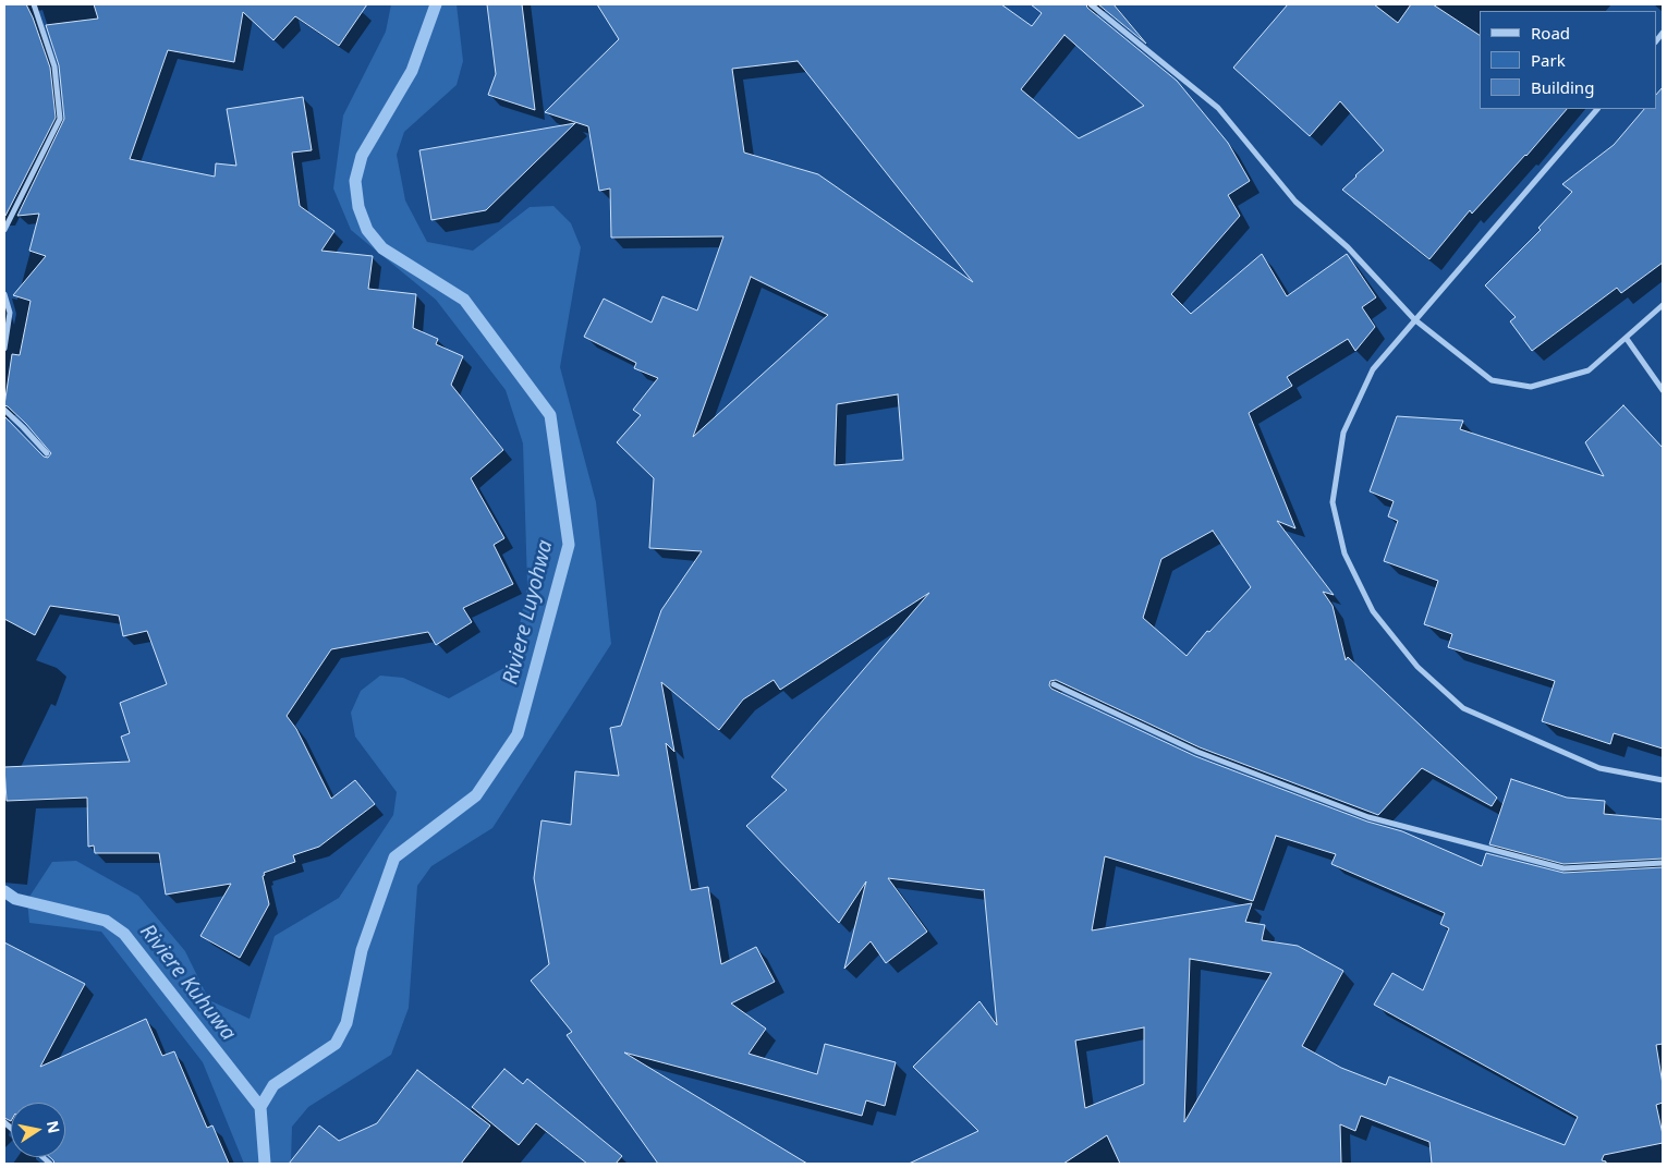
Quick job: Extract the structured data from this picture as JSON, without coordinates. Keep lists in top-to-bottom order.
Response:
{
  "water": ["Riviere Luyohwa", "Riviere Kuhuwa"],
  "legend": ["Road", "Park", "Building"],
  "north": "right"
}
